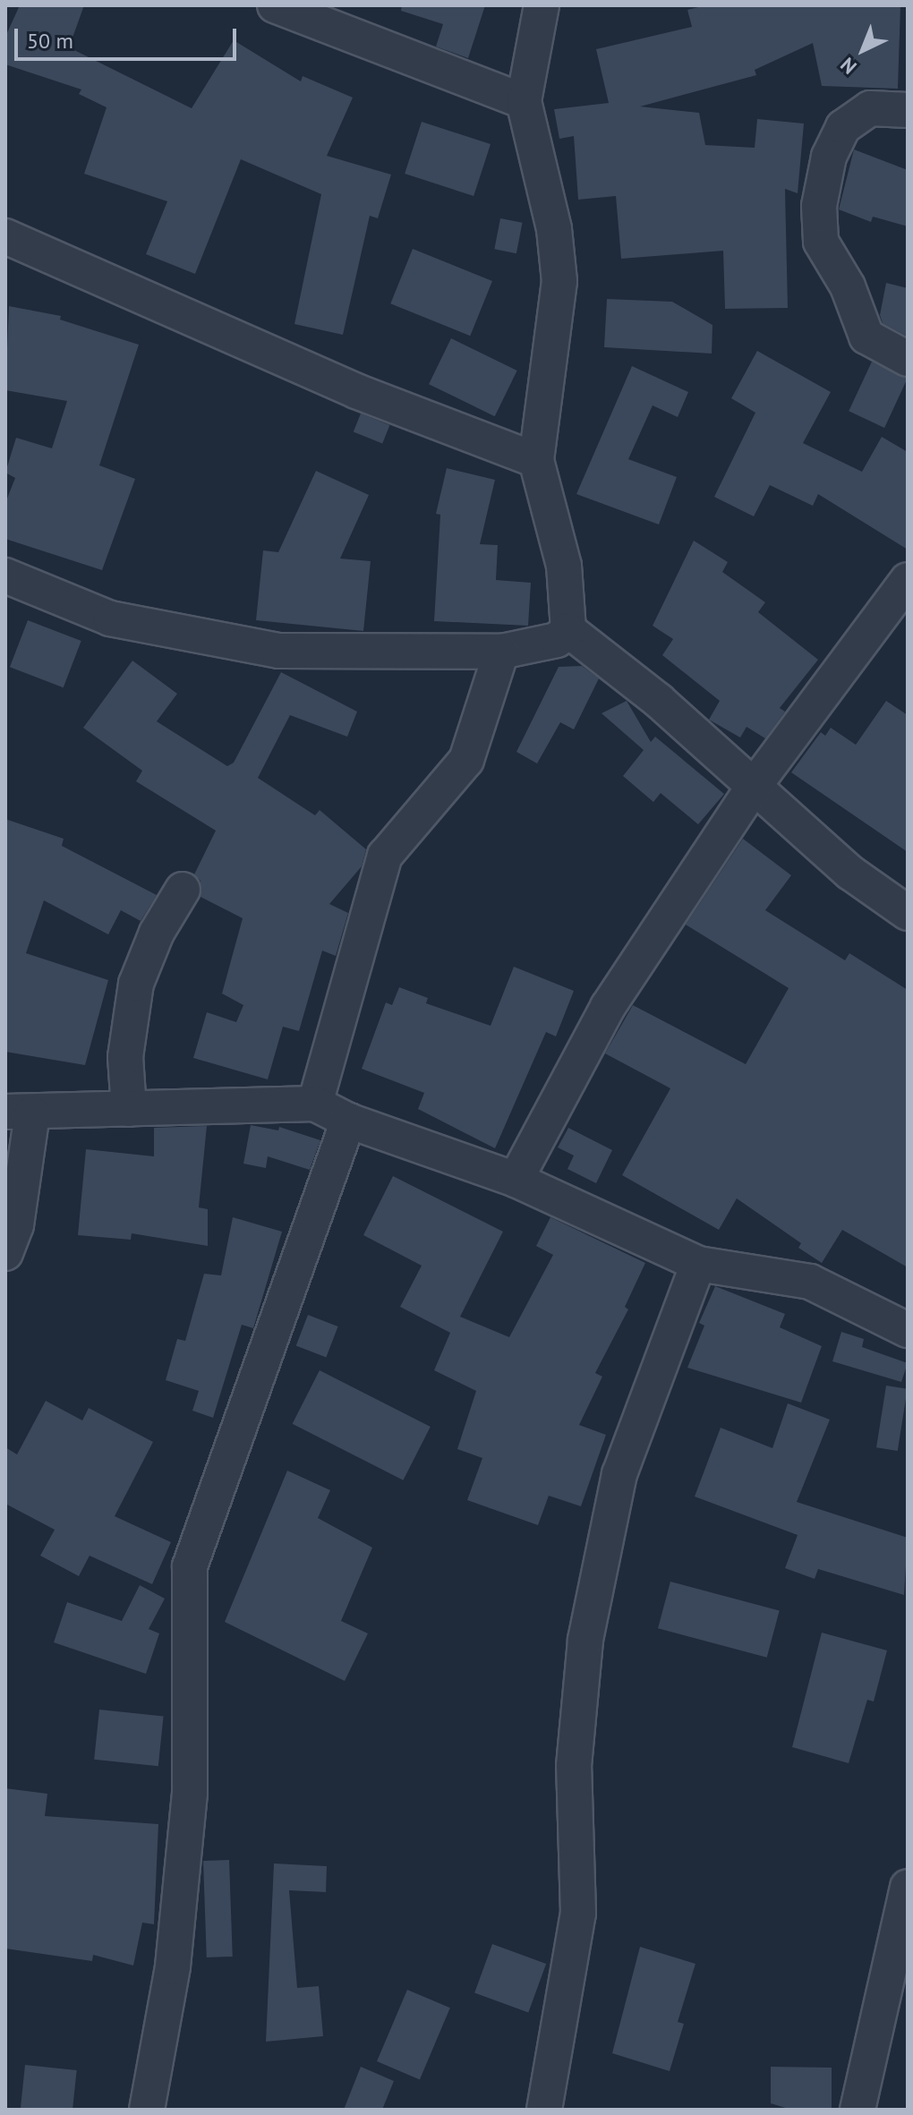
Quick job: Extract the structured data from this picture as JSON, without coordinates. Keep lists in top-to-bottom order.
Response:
{
  "scale_bar": "50 m",
  "north": "bottom left"
}
